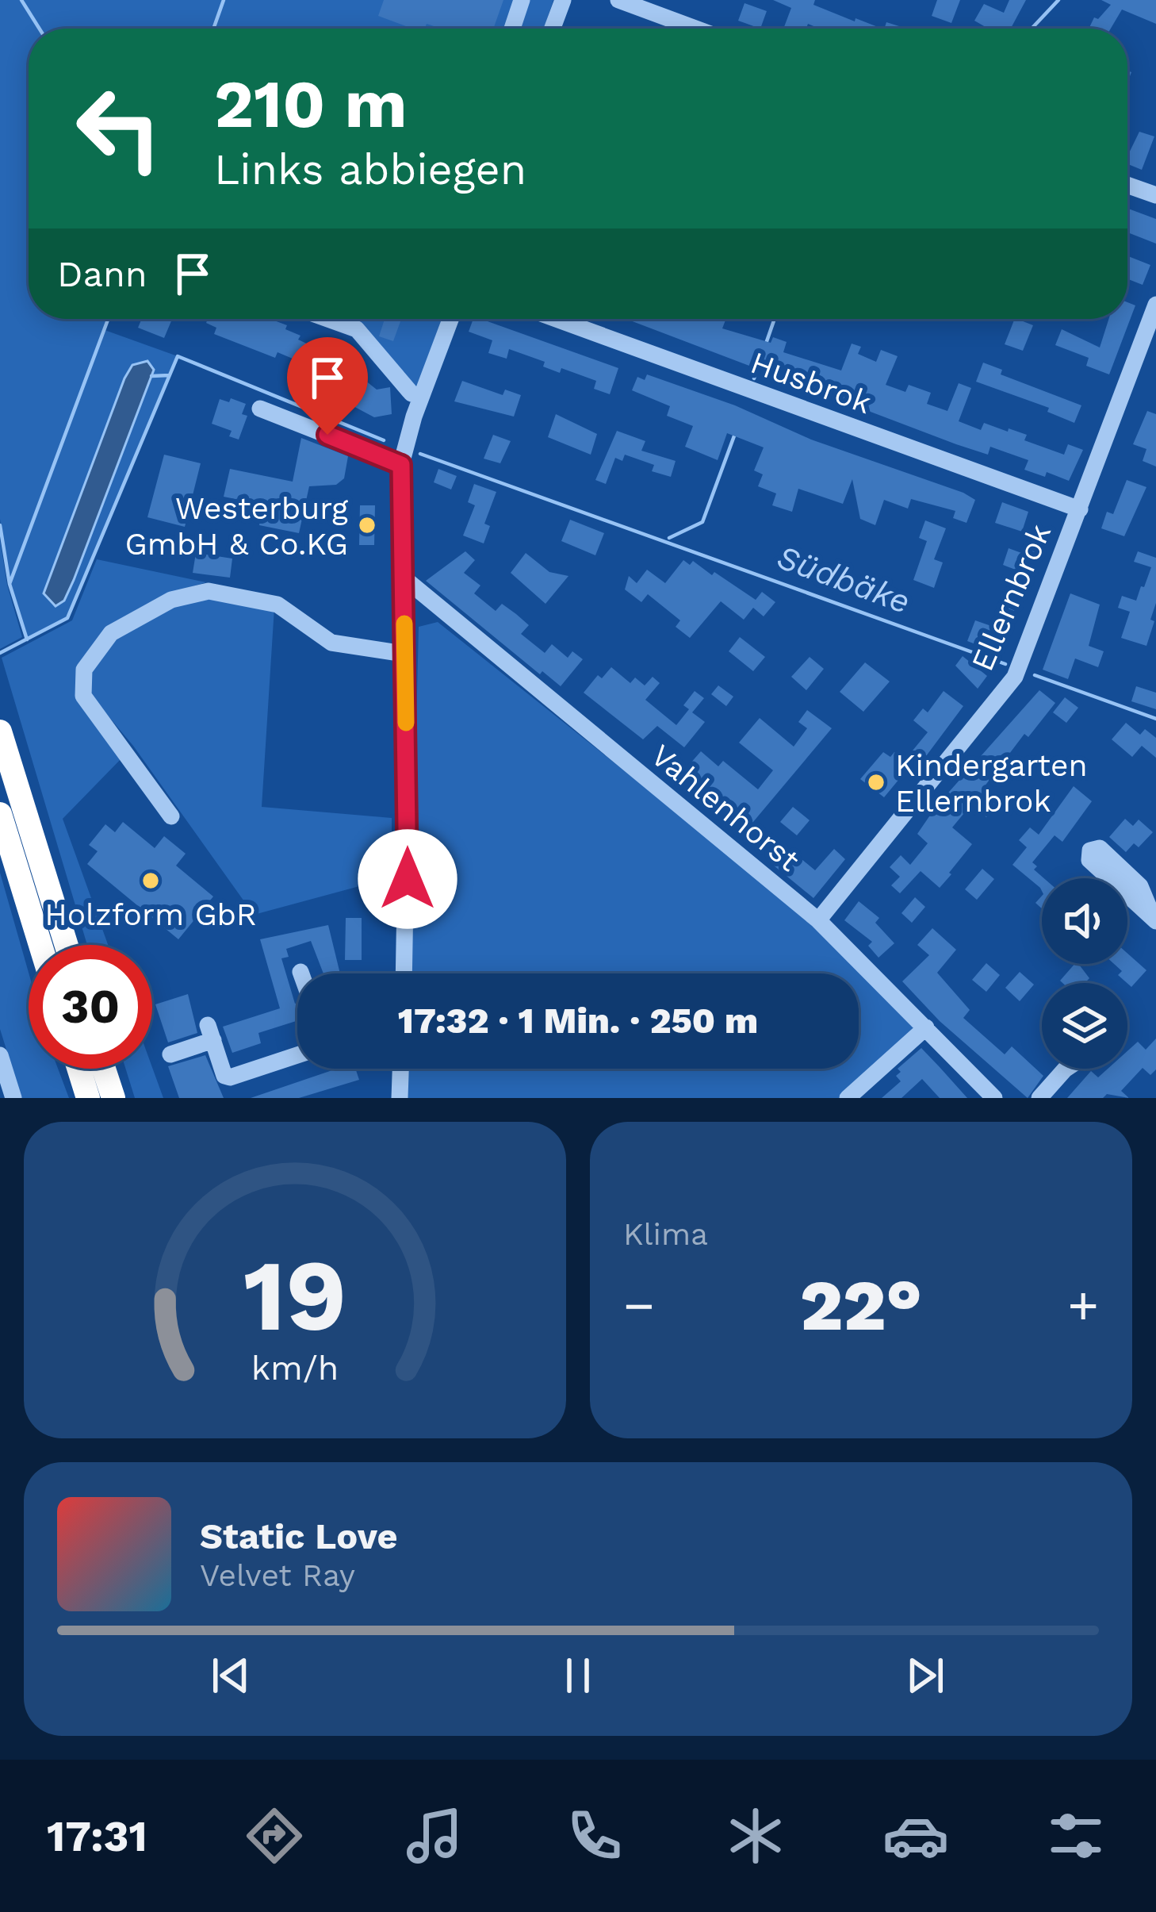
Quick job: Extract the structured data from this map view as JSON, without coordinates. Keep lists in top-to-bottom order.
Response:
{
  "streets": {
    "street": ["Husbrok", "Ellernbrok", "Vahlenhorst"]
  },
  "crossings": [
    ["Husbrok", "Ellernbrok"],
    ["Ellernbrok", "Vahlenhorst"]
  ],
  "water": ["Südbäke"],
  "places": ["Westerburg GmbH & Co.KG", "Kindergarten Ellernbrok", "Holzform GbR"],
  "page": {
    "turn": ["210 m", "Links abbiegen"],
    "then": "Dann",
    "limit": "30",
    "trip": "17:32 · 1 Min. · 250 m",
    "tile": "Klima",
    "heat": ["−", "22°", "+"],
    "song": ["Static Love", "Velvet Ray"],
    "tabs": "17:31",
    "gauge": ["19", "km/h"]
  }
}
